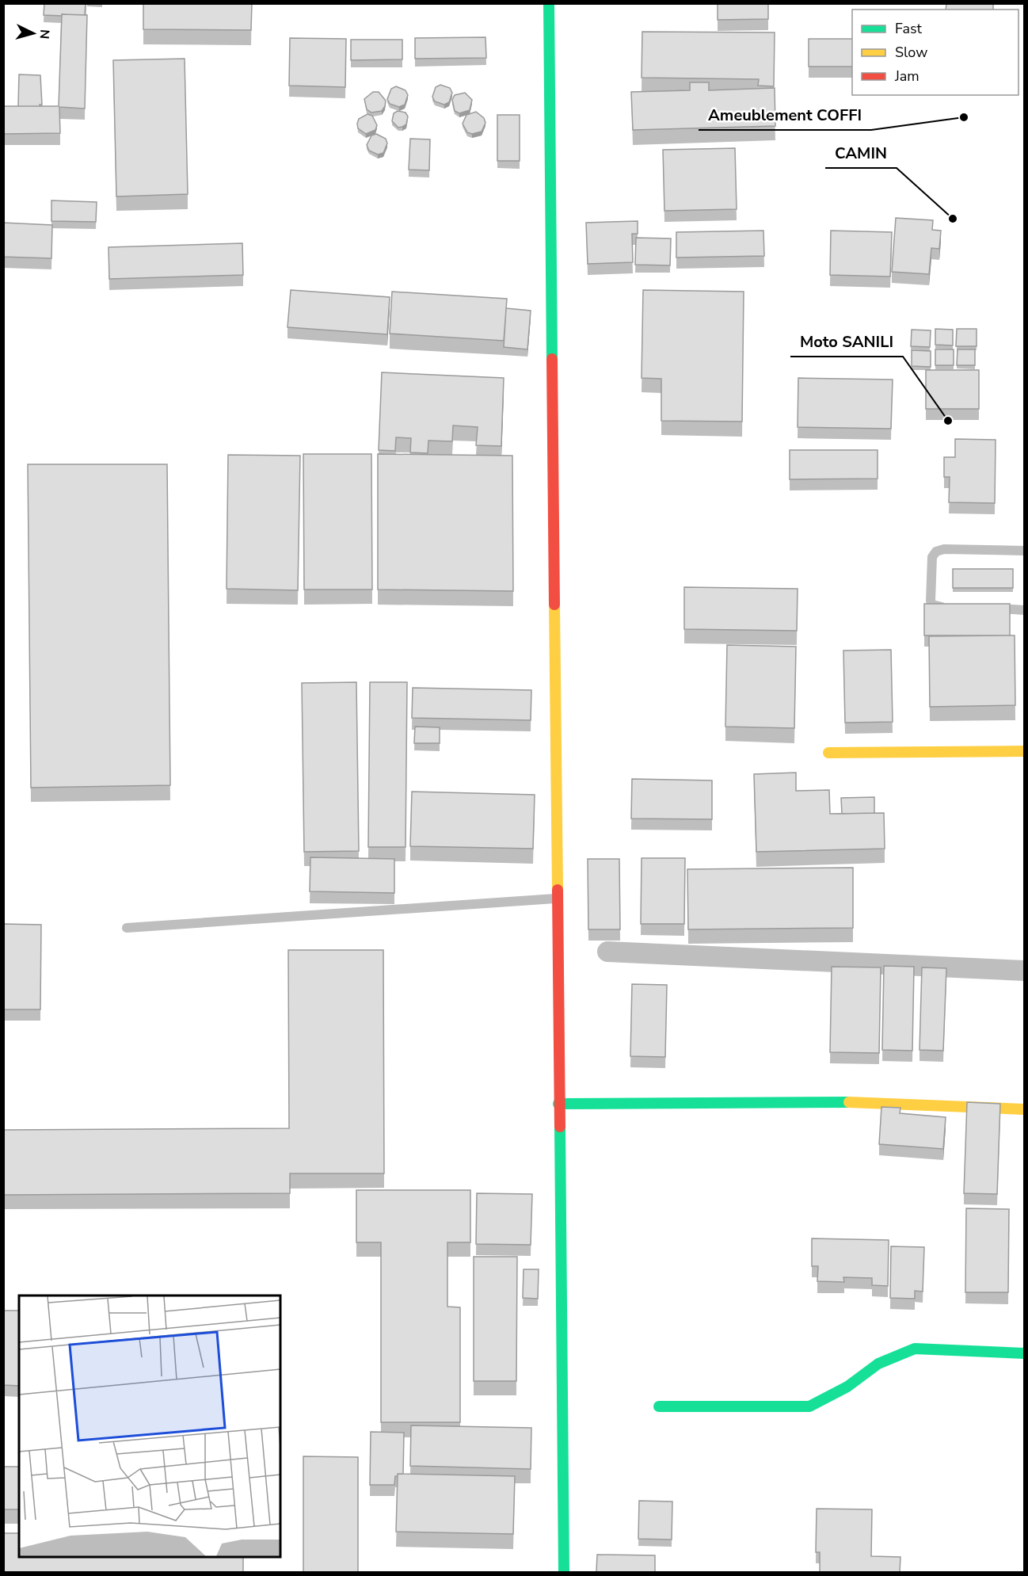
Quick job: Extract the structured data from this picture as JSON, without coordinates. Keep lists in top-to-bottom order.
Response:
{
  "places": ["Ameublement COFFI", "CAMIN", "Moto SANILI"],
  "legend": ["Fast", "Slow", "Jam"],
  "north": "right"
}
